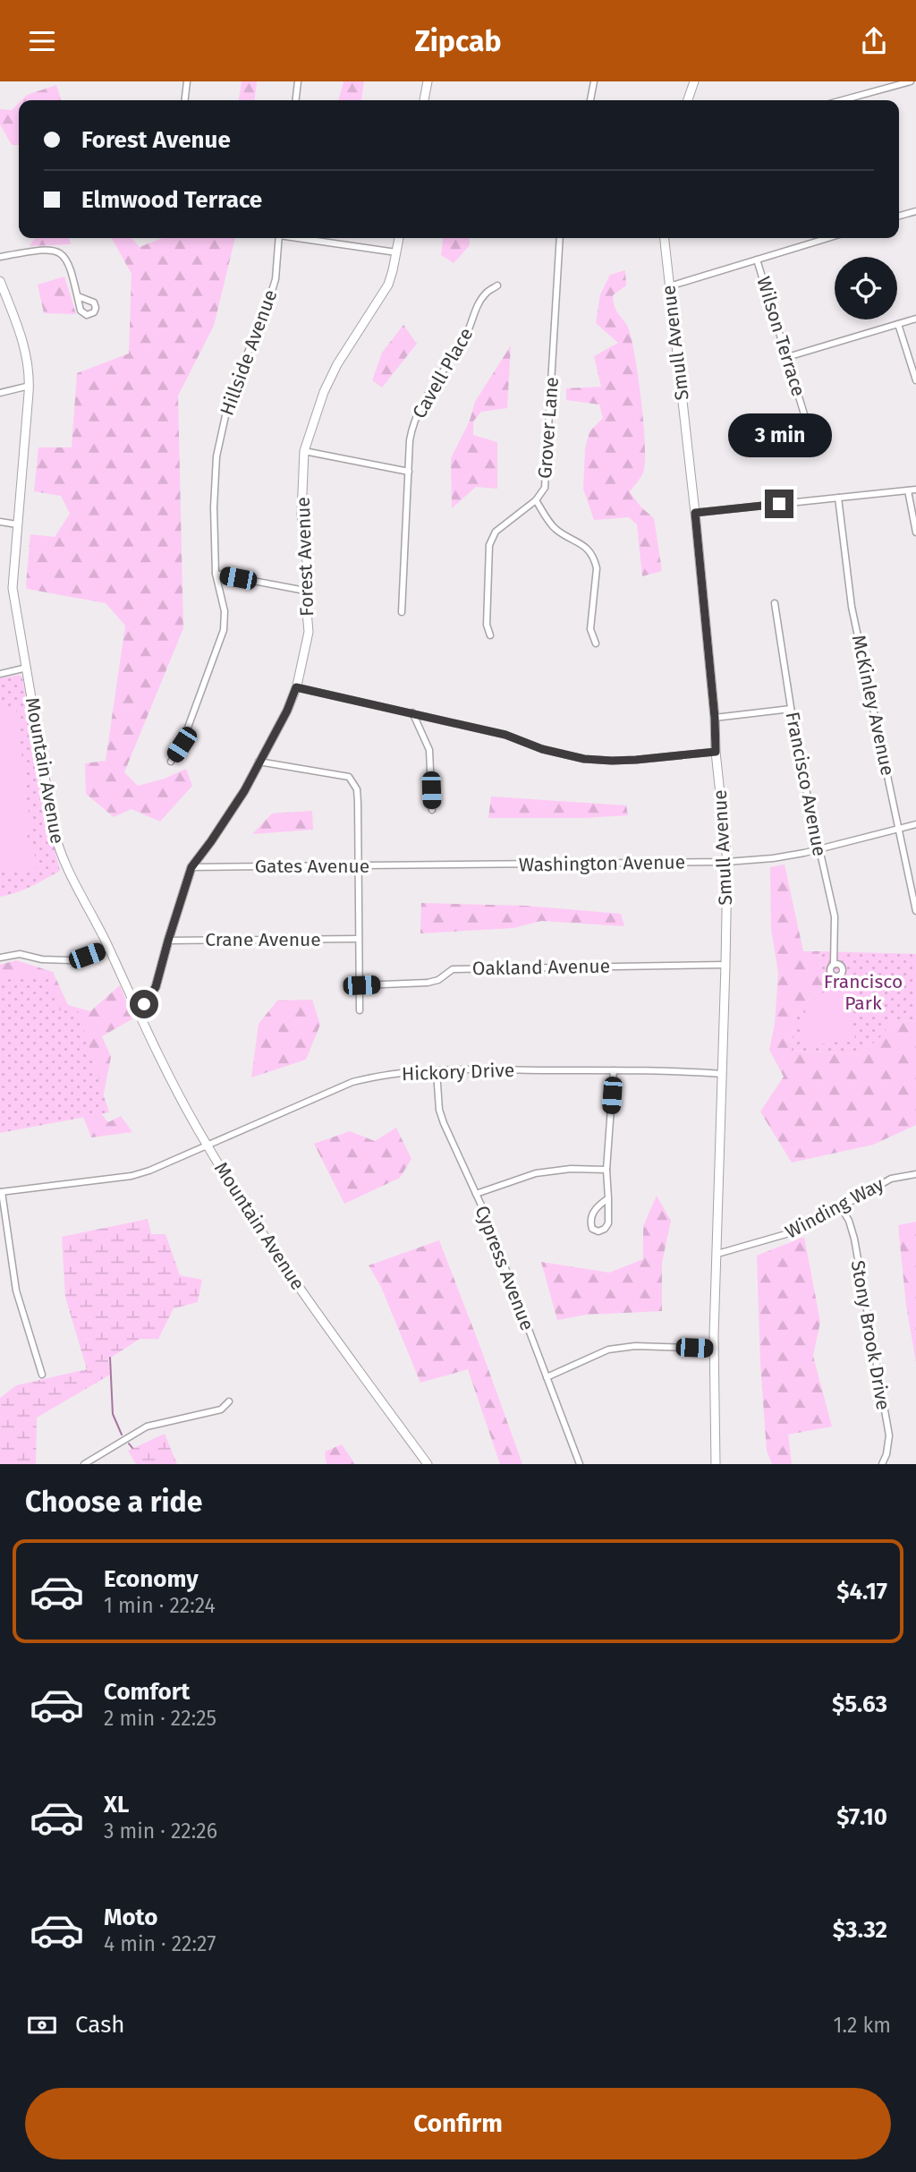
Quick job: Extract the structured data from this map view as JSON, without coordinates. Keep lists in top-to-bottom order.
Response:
{
  "streets": {
    "street": [
      "Wilson Terrace",
      "Smull Avenue",
      "Hillside Avenue",
      "Cavell Place",
      "Grover Lane",
      "Forest Avenue",
      "McKinley Avenue",
      "Mountain Avenue",
      "Francisco Avenue",
      "Washington Avenue",
      "Gates Avenue",
      "Crane Avenue",
      "Oakland Avenue",
      "Hickory Drive",
      "Winding Way",
      "Cypress Avenue",
      "Stony Brook Drive"
    ]
  },
  "crossings": [
    ["Smull Avenue", "Washington Avenue"],
    ["Smull Avenue", "Oakland Avenue"],
    ["Smull Avenue", "Hickory Drive"],
    ["Smull Avenue", "Winding Way"],
    ["Forest Avenue", "Mountain Avenue"],
    ["Forest Avenue", "Gates Avenue"],
    ["Forest Avenue", "Crane Avenue"],
    ["McKinley Avenue", "Washington Avenue"],
    ["Mountain Avenue", "Hickory Drive"],
    ["Francisco Avenue", "Washington Avenue"],
    ["Washington Avenue", "Gates Avenue"],
    ["Hickory Drive", "Cypress Avenue"],
    ["Winding Way", "Stony Brook Drive"]
  ],
  "parks": ["Francisco Park"],
  "page": {
    "header": "Zipcab",
    "banner": ["Forest Avenue", "Elmwood Terrace"],
    "bubble": "3 min",
    "heading": "Choose a ride",
    "list": [
      {
        "name": "Economy",
        "note": "1 min · 22:24",
        "value": "$4.17"
      },
      {
        "name": "Comfort",
        "note": "2 min · 22:25",
        "value": "$5.63"
      },
      {
        "name": "XL",
        "note": "3 min · 22:26",
        "value": "$7.10"
      },
      {
        "name": "Moto",
        "note": "4 min · 22:27",
        "value": "$3.32"
      }
    ],
    "pay": ["Cash", "1.2 km"],
    "buttons": "Confirm"
  }
}
